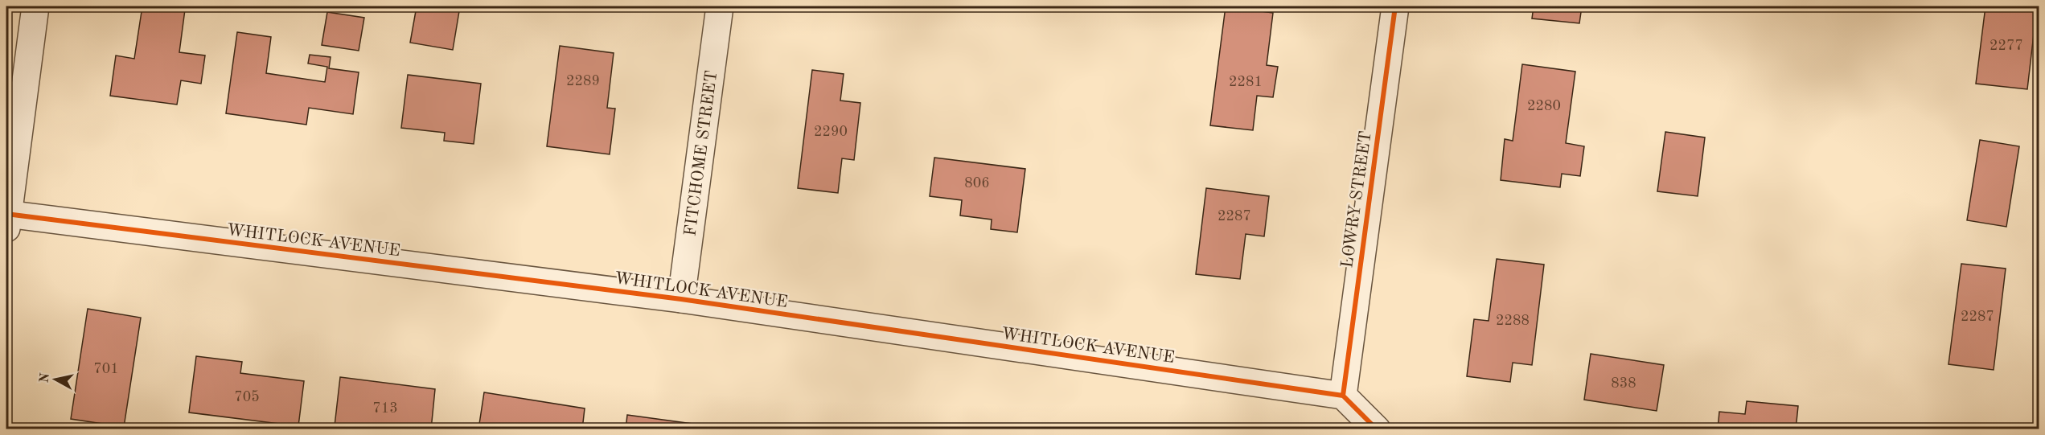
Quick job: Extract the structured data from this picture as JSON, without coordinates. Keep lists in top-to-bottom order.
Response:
{
  "streets": {
    "street": ["FITCHOME STREET", "LOWRY STREET", "WHITLOCK AVENUE"]
  },
  "crossings": [
    ["FITCHOME STREET", "WHITLOCK AVENUE"],
    ["LOWRY STREET", "WHITLOCK AVENUE"]
  ],
  "house_numbers": [
    "2277",
    "2289",
    "2281",
    "2280",
    "2290",
    "806",
    "2287",
    "2287",
    "2288",
    "701",
    "838",
    "705",
    "713"
  ],
  "north": "left"
}
